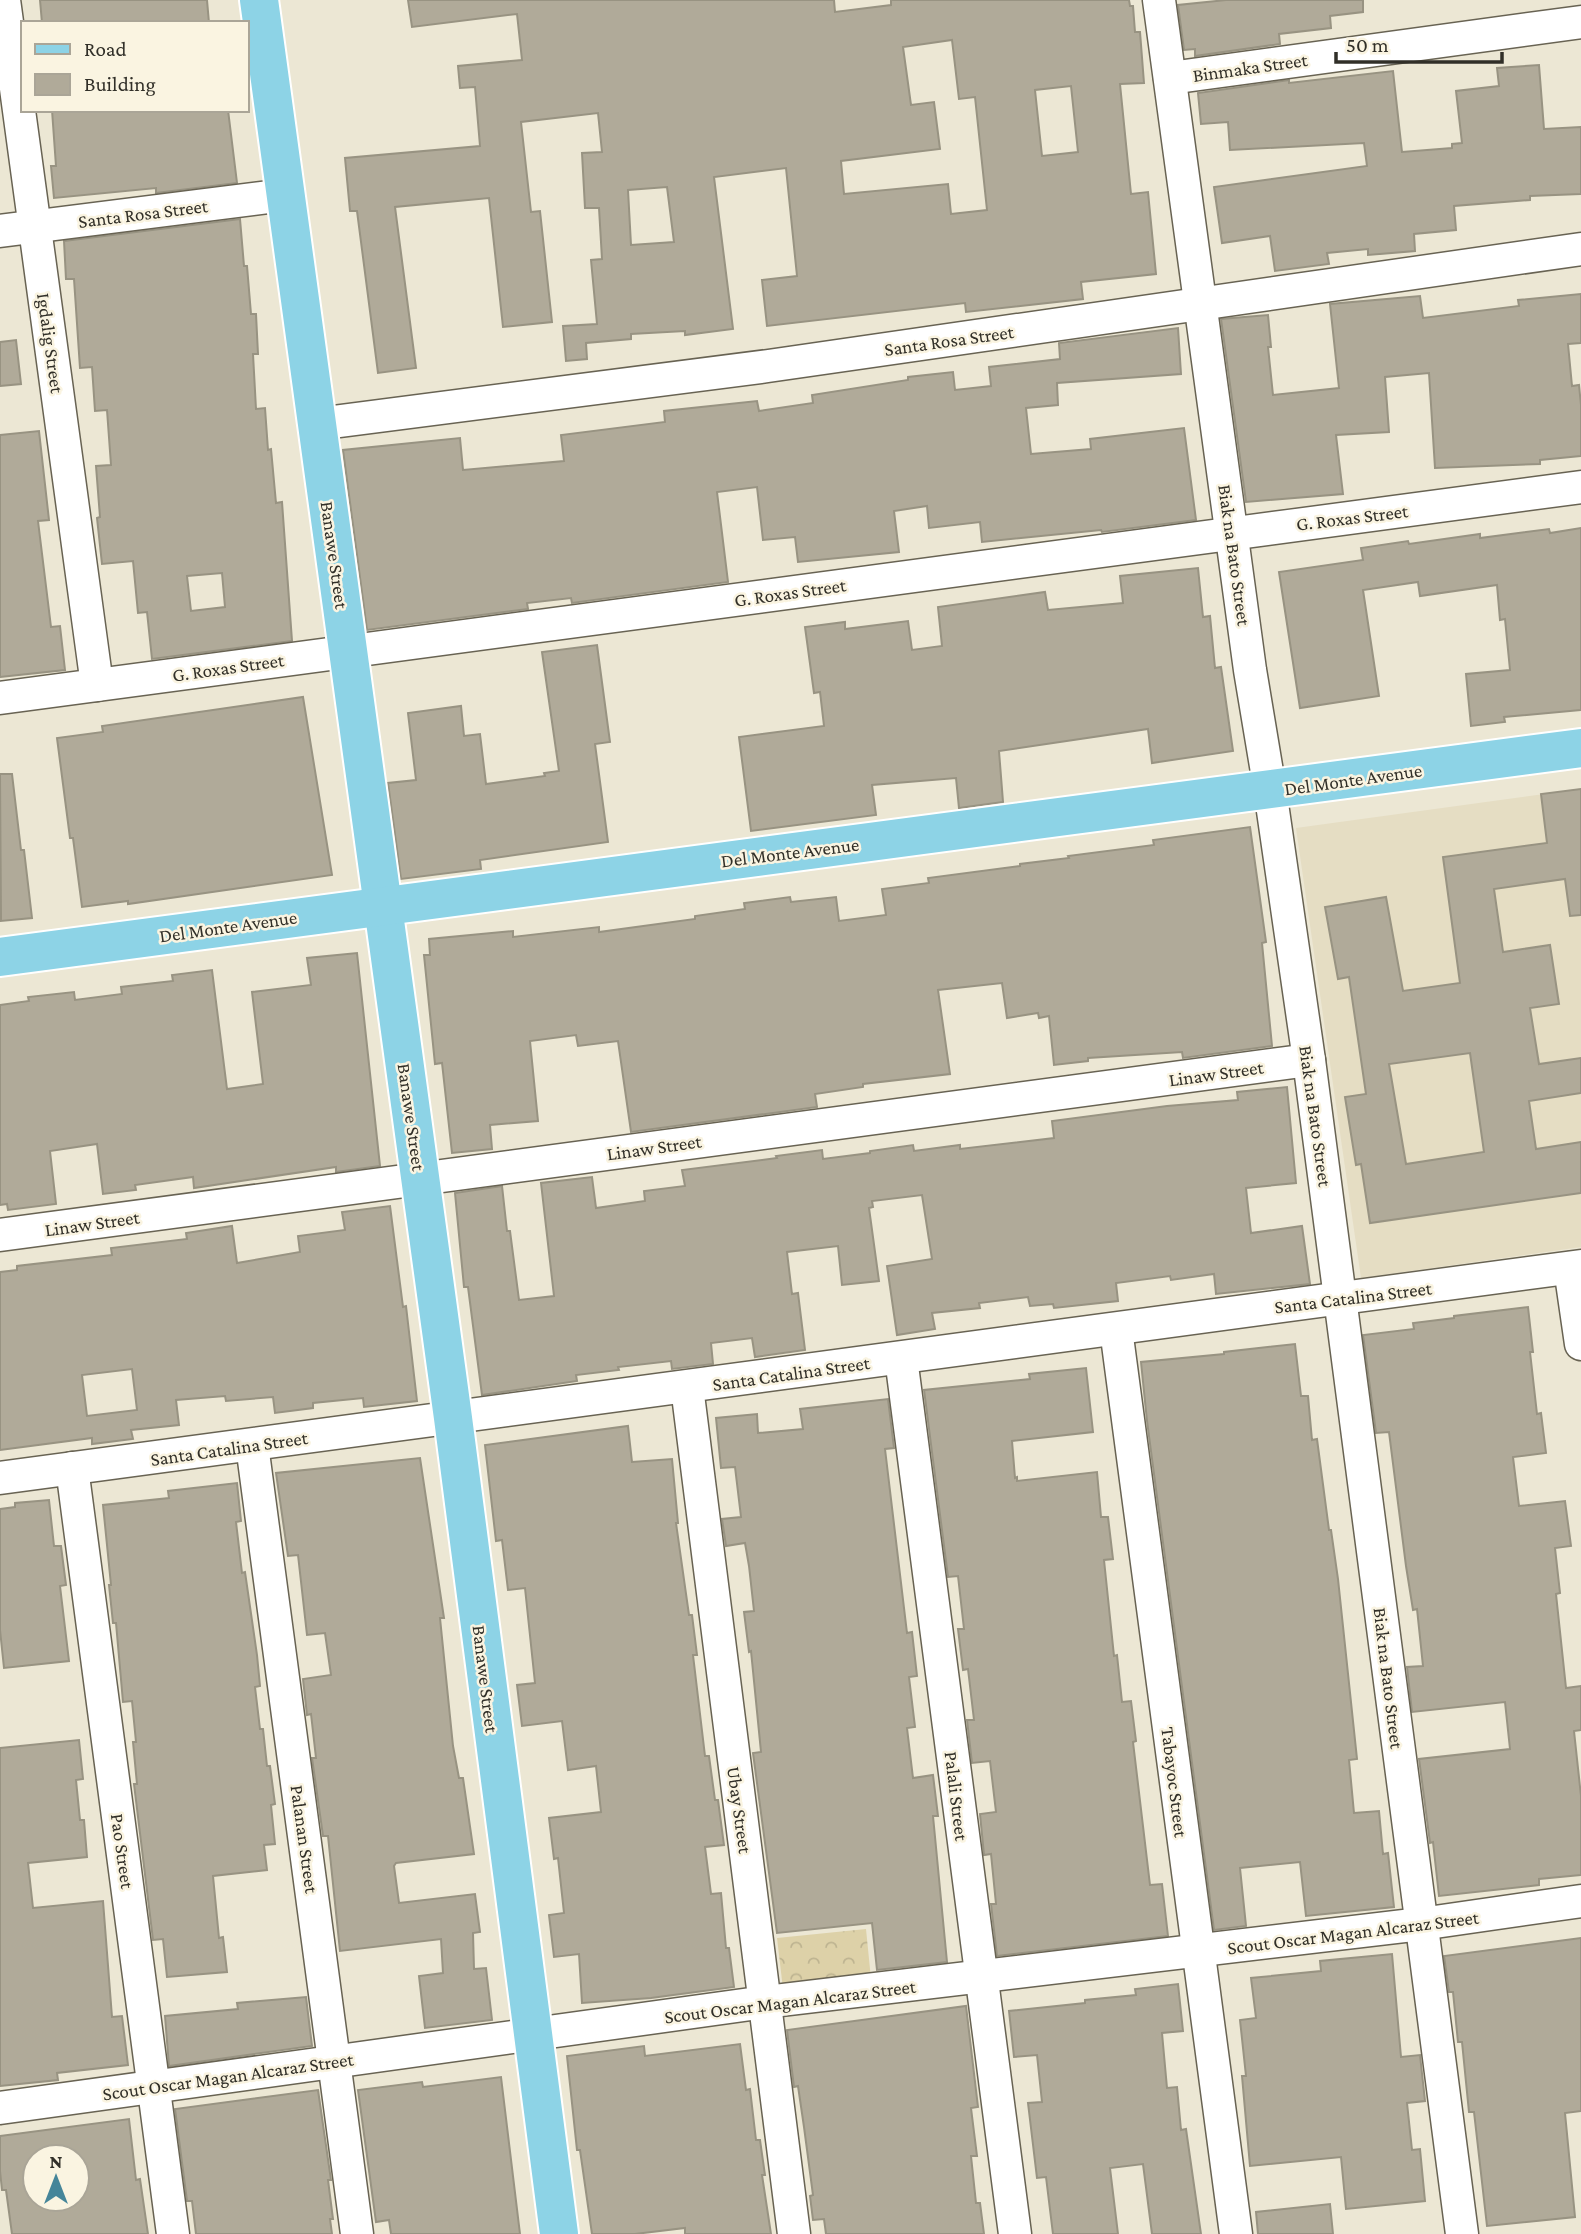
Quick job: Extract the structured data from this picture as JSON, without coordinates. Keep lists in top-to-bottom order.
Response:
{
  "streets": {
    "main road": ["Banawe Street", "Del Monte Avenue"],
    "street": [
      "Binmaka Street",
      "Santa Rosa Street",
      "Igdalig Street",
      "G. Roxas Street",
      "Biak na Bato Street",
      "Linaw Street",
      "Santa Catalina Street",
      "Tabayoc Street",
      "Palali Street",
      "Ubay Street",
      "Palanan Street",
      "Pao Street",
      "Scout Oscar Magan Alcaraz Street"
    ]
  },
  "crossings": [
    ["Binmaka Street", "Biak na Bato Street"],
    ["Santa Rosa Street", "Igdalig Street"],
    ["Santa Rosa Street", "Banawe Street"],
    ["Santa Rosa Street", "Biak na Bato Street"],
    ["Igdalig Street", "G. Roxas Street"],
    ["G. Roxas Street", "Banawe Street"],
    ["G. Roxas Street", "Biak na Bato Street"],
    ["Banawe Street", "Del Monte Avenue"],
    ["Banawe Street", "Linaw Street"],
    ["Banawe Street", "Santa Catalina Street"],
    ["Banawe Street", "Scout Oscar Magan Alcaraz Street"],
    ["Biak na Bato Street", "Del Monte Avenue"],
    ["Biak na Bato Street", "Linaw Street"],
    ["Biak na Bato Street", "Santa Catalina Street"],
    ["Biak na Bato Street", "Scout Oscar Magan Alcaraz Street"],
    ["Santa Catalina Street", "Tabayoc Street"],
    ["Santa Catalina Street", "Palali Street"],
    ["Santa Catalina Street", "Ubay Street"],
    ["Santa Catalina Street", "Palanan Street"],
    ["Santa Catalina Street", "Pao Street"],
    ["Tabayoc Street", "Scout Oscar Magan Alcaraz Street"],
    ["Palali Street", "Scout Oscar Magan Alcaraz Street"],
    ["Ubay Street", "Scout Oscar Magan Alcaraz Street"],
    ["Palanan Street", "Scout Oscar Magan Alcaraz Street"],
    ["Pao Street", "Scout Oscar Magan Alcaraz Street"]
  ],
  "legend": ["Road", "Building"],
  "scale_bar": "50 m",
  "north": "top"
}
